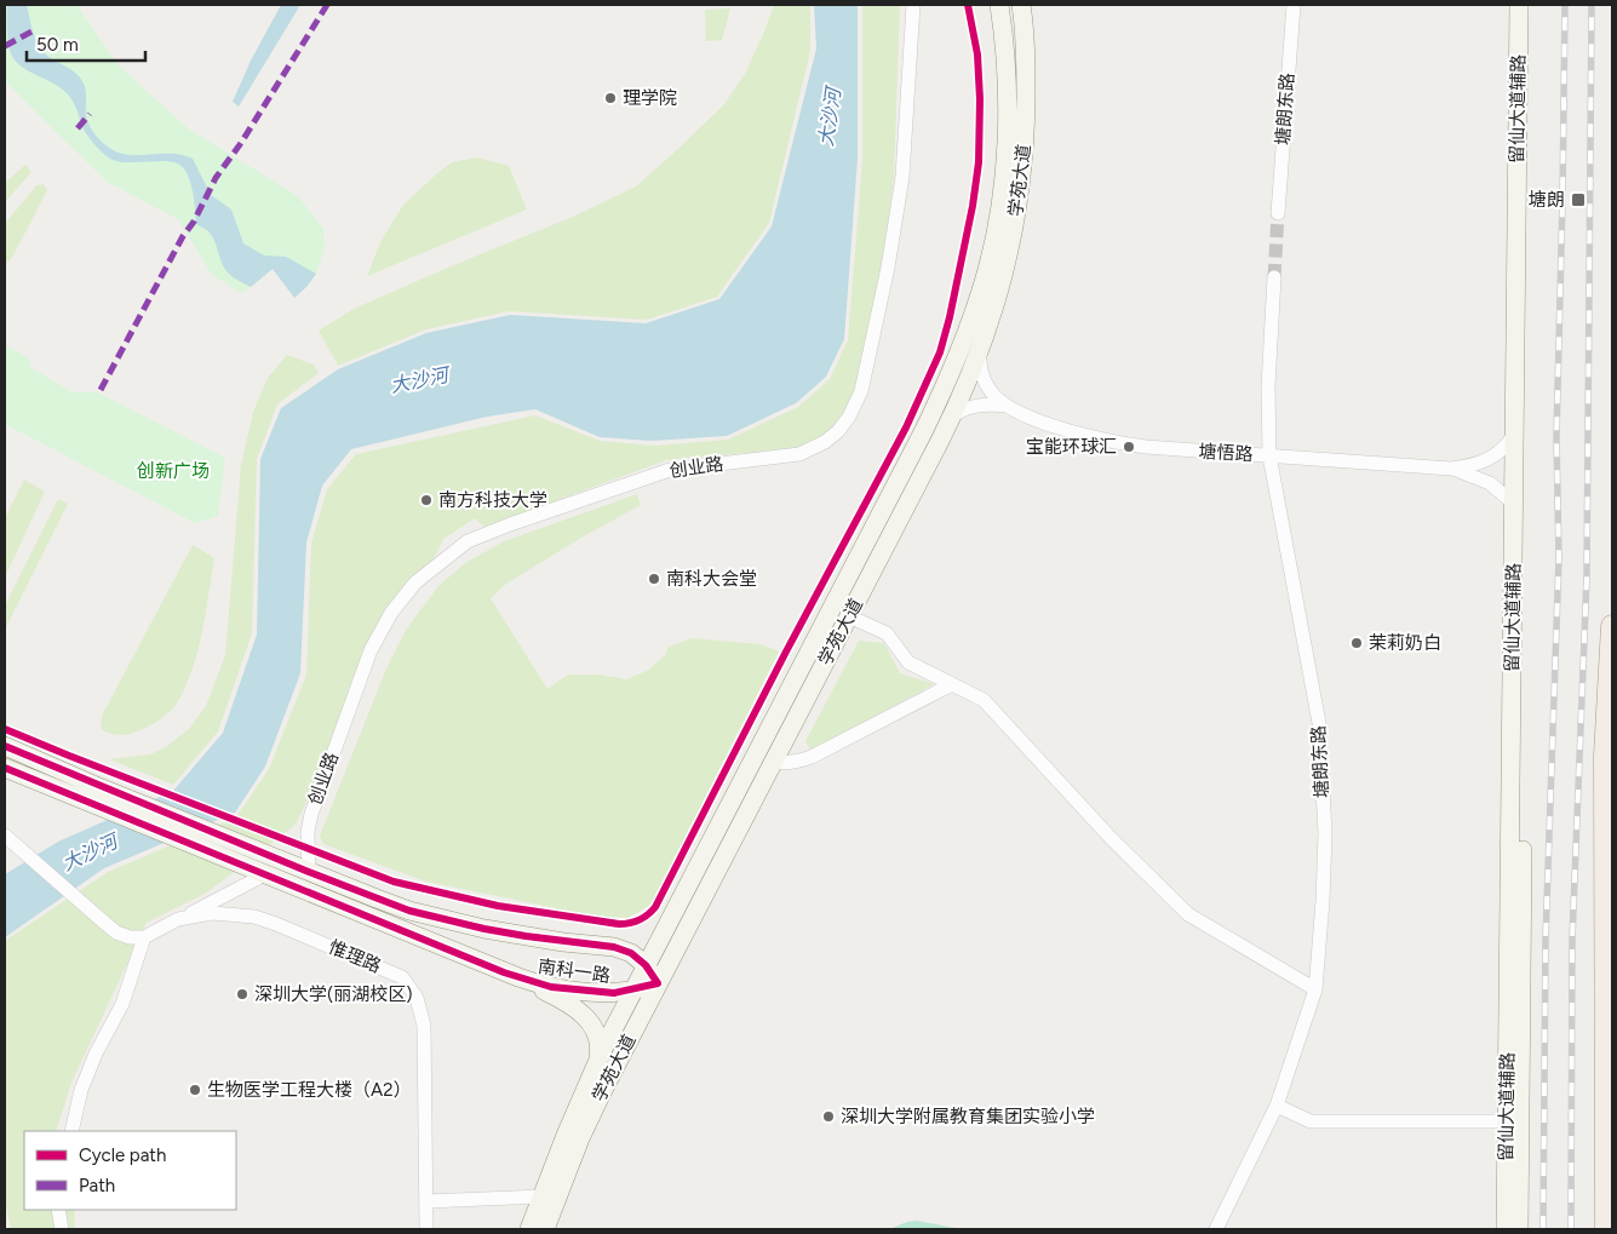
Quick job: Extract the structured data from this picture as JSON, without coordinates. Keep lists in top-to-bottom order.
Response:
{
  "streets": {
    "main road": ["留仙大道辅路", "学苑大道", "南科一路"],
    "street": [
      "塘朗东路",
      "塘悟路",
      "创业路",
      "惟理路"
    ]
  },
  "crossings": [
    ["塘朗东路", "塘悟路"],
    ["留仙大道辅路", "塘悟路"],
    ["学苑大道", "塘悟路"],
    ["学苑大道", "南科一路"],
    ["创业路", "南科一路"]
  ],
  "water": ["大沙河"],
  "parks": ["创新广场"],
  "places": {
    "other": [
      "理学院",
      "宝能环球汇",
      "南方科技大学",
      "南科大会堂",
      "茉莉奶白",
      "深圳大学(丽湖校区)",
      "生物医学工程大楼（A2）",
      "深圳大学附属教育集团实验小学"
    ],
    "transit": ["塘朗"]
  },
  "legend": ["Cycle path", "Path"],
  "scale_bar": "50 m"
}
